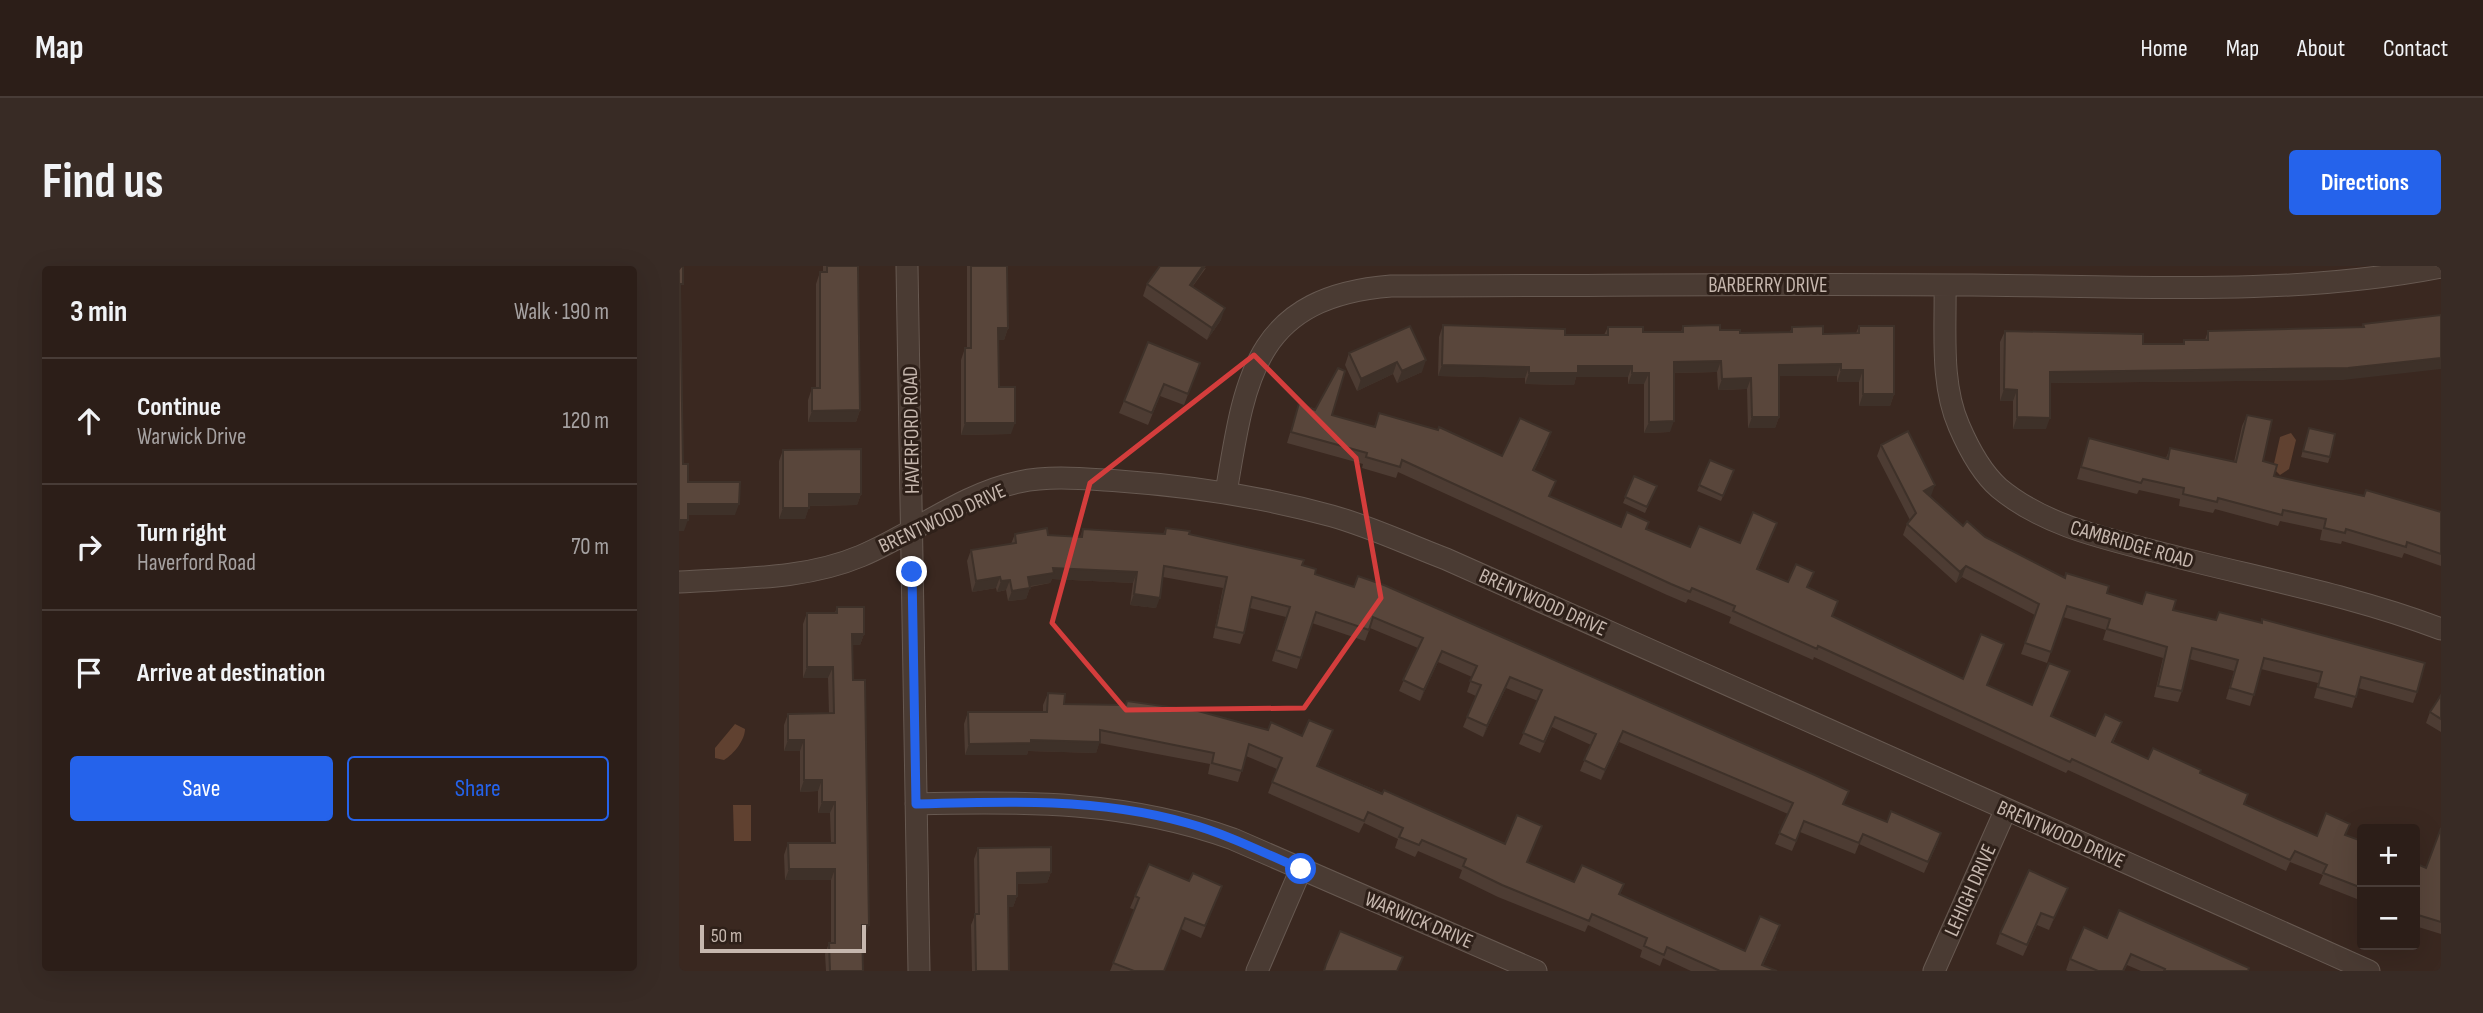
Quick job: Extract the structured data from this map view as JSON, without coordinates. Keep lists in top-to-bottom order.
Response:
{
  "streets": {
    "street": [
      "BARBERRY DRIVE",
      "HAVERFORD ROAD",
      "BRENTWOOD DRIVE",
      "CAMBRIDGE ROAD",
      "LEHIGH DRIVE",
      "WARWICK DRIVE"
    ]
  },
  "crossings": [
    ["BARBERRY DRIVE", "BRENTWOOD DRIVE"],
    ["BARBERRY DRIVE", "CAMBRIDGE ROAD"],
    ["HAVERFORD ROAD", "BRENTWOOD DRIVE"],
    ["HAVERFORD ROAD", "WARWICK DRIVE"],
    ["BRENTWOOD DRIVE", "LEHIGH DRIVE"]
  ],
  "scale_bar": "50 m",
  "page": {
    "header": "Map",
    "nav": [
      "Home",
      "Map",
      "About",
      "Contact"
    ],
    "buttons": [
      "Directions",
      ["Save", "Share"]
    ],
    "title": "Find us",
    "heading": ["3 min", "Walk · 190 m"],
    "list": [
      ["Continue", "Warwick Drive", "120 m"],
      ["Turn right", "Haverford Road", "70 m"],
      "Arrive at destination"
    ],
    "map_buttons": ["+", "−"],
    "scale": "50 m"
  }
}
